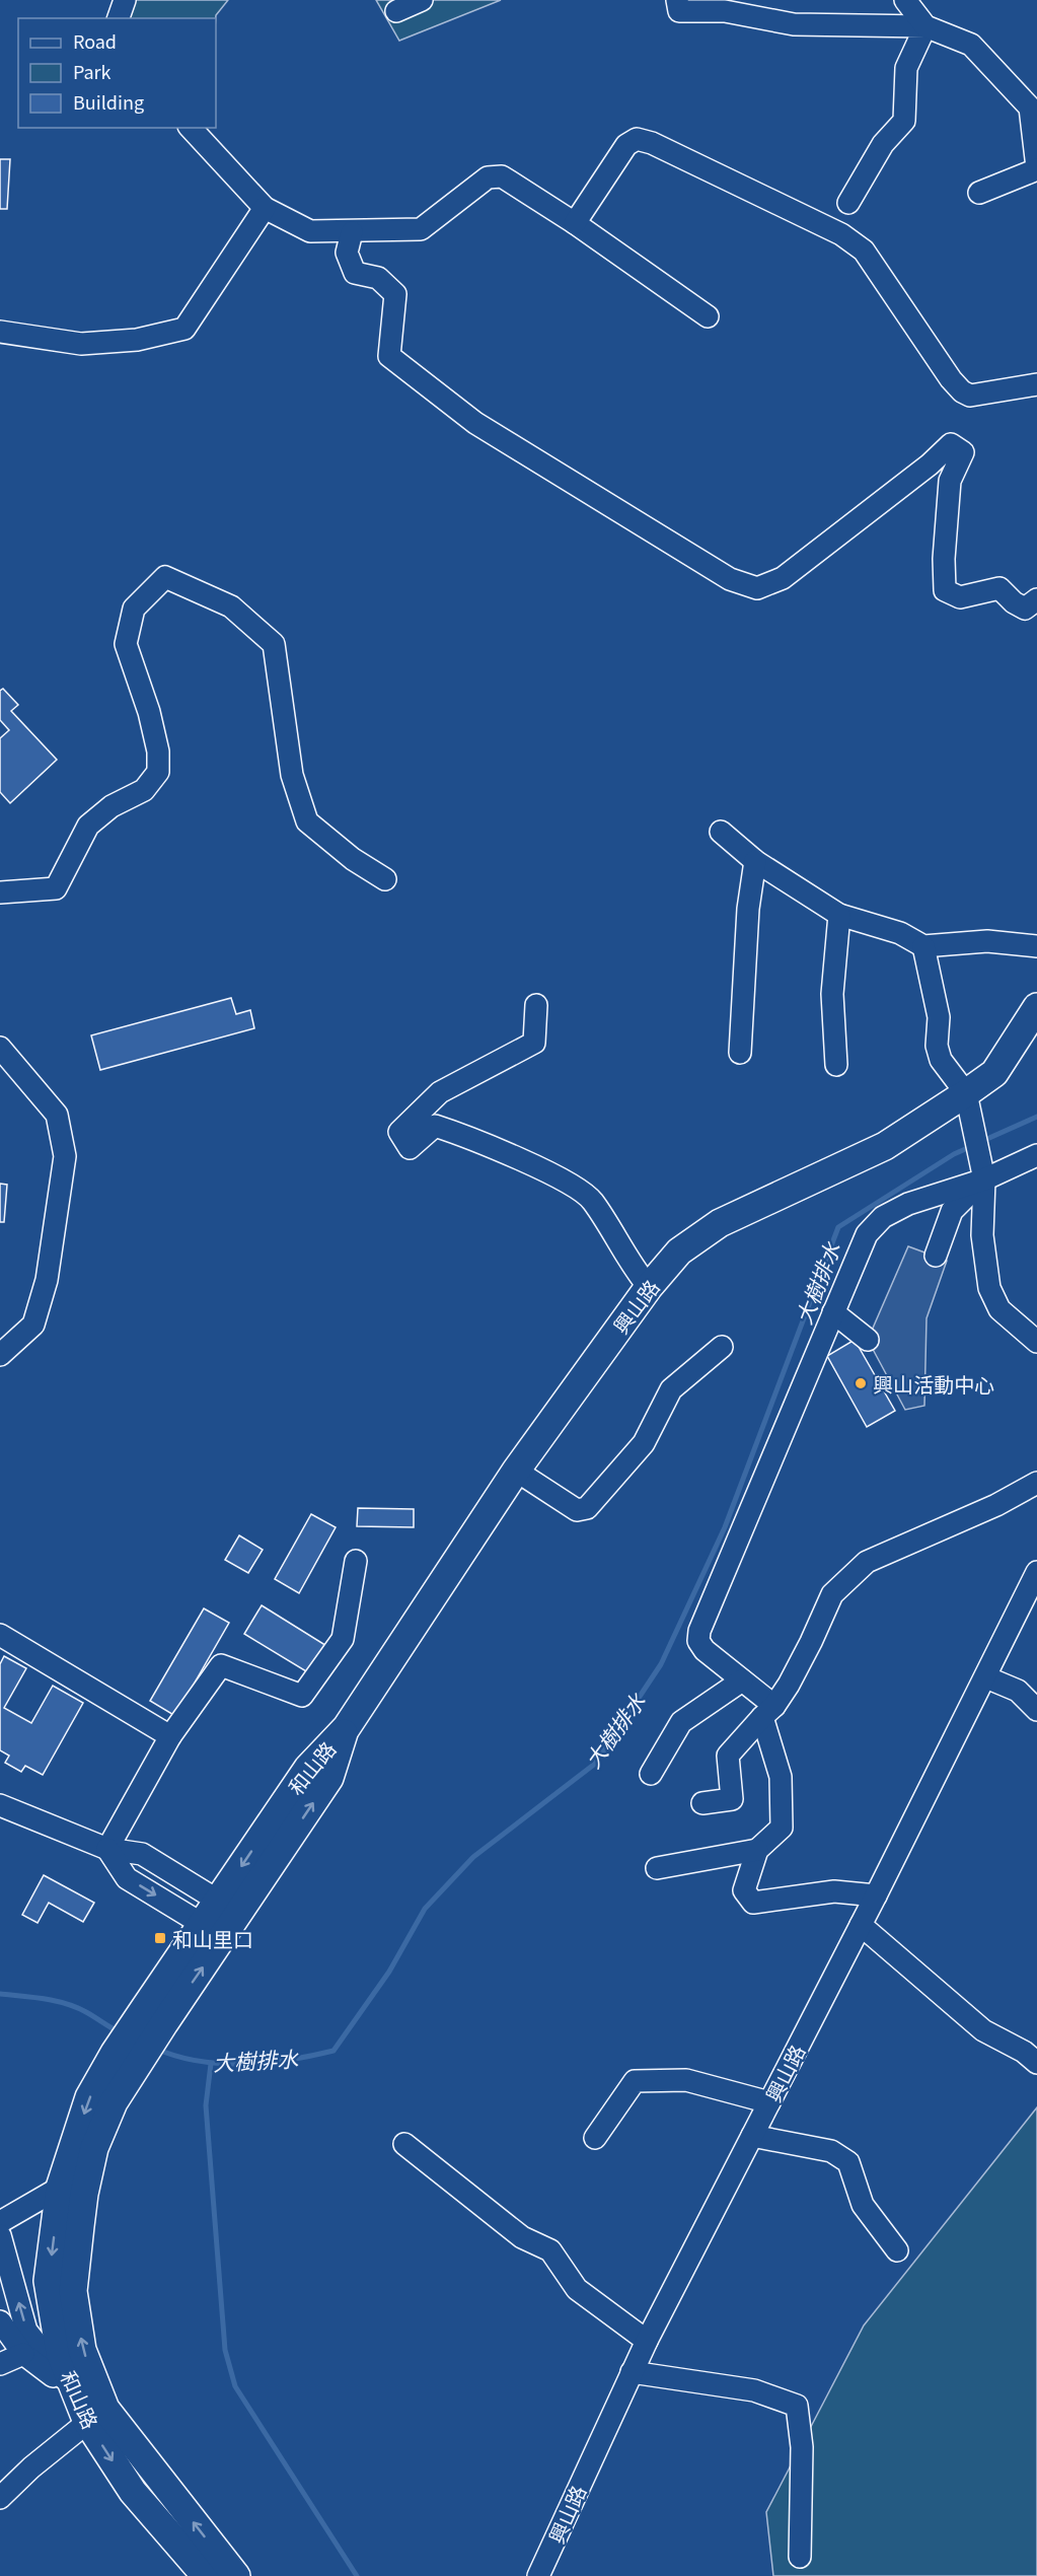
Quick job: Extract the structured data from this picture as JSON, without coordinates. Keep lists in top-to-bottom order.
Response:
{
  "streets": {
    "main road": ["興山路", "和山路"]
  },
  "crossings": [
    ["興山路", "和山路"]
  ],
  "water": ["大樹排水"],
  "places": {
    "other": ["興山活動中心"],
    "transit": ["和山里口"]
  },
  "legend": ["Road", "Park", "Building"]
}
